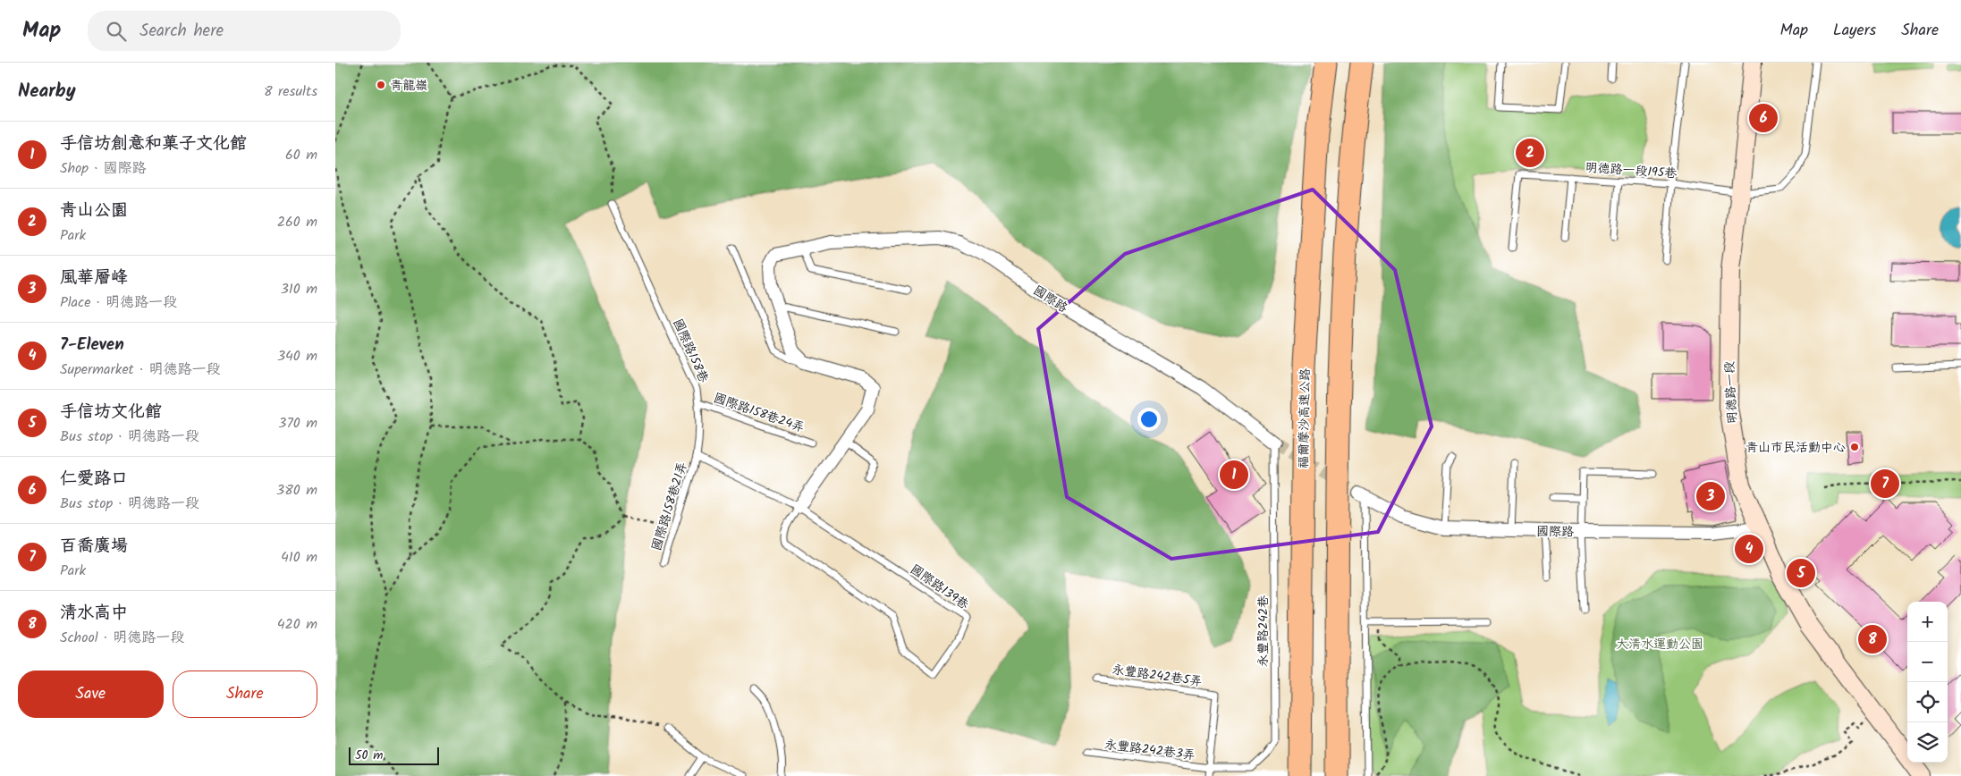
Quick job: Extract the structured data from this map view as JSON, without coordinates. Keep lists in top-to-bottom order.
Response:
{
  "streets": {
    "highway": ["福爾摩沙高速公路"],
    "street": ["國際路", "明德路一段"],
    "lane": [
      "明德路一段195巷",
      "國際路158巷",
      "國際路158巷24弄",
      "國際路158巷21弄",
      "國際路139巷",
      "永豐路242巷",
      "永豐路242巷5弄",
      "永豐路242巷3弄"
    ]
  },
  "crossings": [
    ["明德路一段195巷", "明德路一段"],
    ["國際路", "明德路一段"],
    ["國際路", "永豐路242巷"],
    ["國際路158巷", "國際路158巷24弄"],
    ["國際路158巷", "國際路158巷21弄"],
    ["永豐路242巷", "永豐路242巷5弄"],
    ["永豐路242巷", "永豐路242巷3弄"],
    ["永豐路242巷5弄", "永豐路242巷3弄"]
  ],
  "parks": ["大清水運動公園"],
  "places": ["青龍嶺", "青山市民活動中心"],
  "scale_bar": "50 m",
  "page": {
    "header": "Map",
    "search": "Search here",
    "nav": ["Map", "Layers", "Share"],
    "heading": ["Nearby", "8 results"],
    "pins": [
      "6",
      "2",
      "1",
      "7",
      "3",
      "4",
      "5",
      "8"
    ],
    "list": [
      {
        "mark": "1",
        "name": "手信坊創意和菓子文化館",
        "note": "Shop · 國際路",
        "value": "60 m"
      },
      {
        "mark": "2",
        "name": "青山公園",
        "note": "Park",
        "value": "260 m"
      },
      {
        "mark": "3",
        "name": "風華層峰",
        "note": "Place · 明德路一段",
        "value": "310 m"
      },
      {
        "mark": "4",
        "name": "7-Eleven",
        "note": "Supermarket · 明德路一段",
        "value": "340 m"
      },
      {
        "mark": "5",
        "name": "手信坊文化館",
        "note": "Bus stop · 明德路一段",
        "value": "370 m"
      },
      {
        "mark": "6",
        "name": "仁愛路口",
        "note": "Bus stop · 明德路一段",
        "value": "380 m"
      },
      {
        "mark": "7",
        "name": "百喬廣場",
        "note": "Park",
        "value": "410 m"
      },
      {
        "mark": "8",
        "name": "清水高中",
        "note": "School · 明德路一段",
        "value": "420 m"
      }
    ],
    "map_buttons": ["+", "−"],
    "buttons": ["Save", "Share"],
    "scale": "50 m"
  }
}
